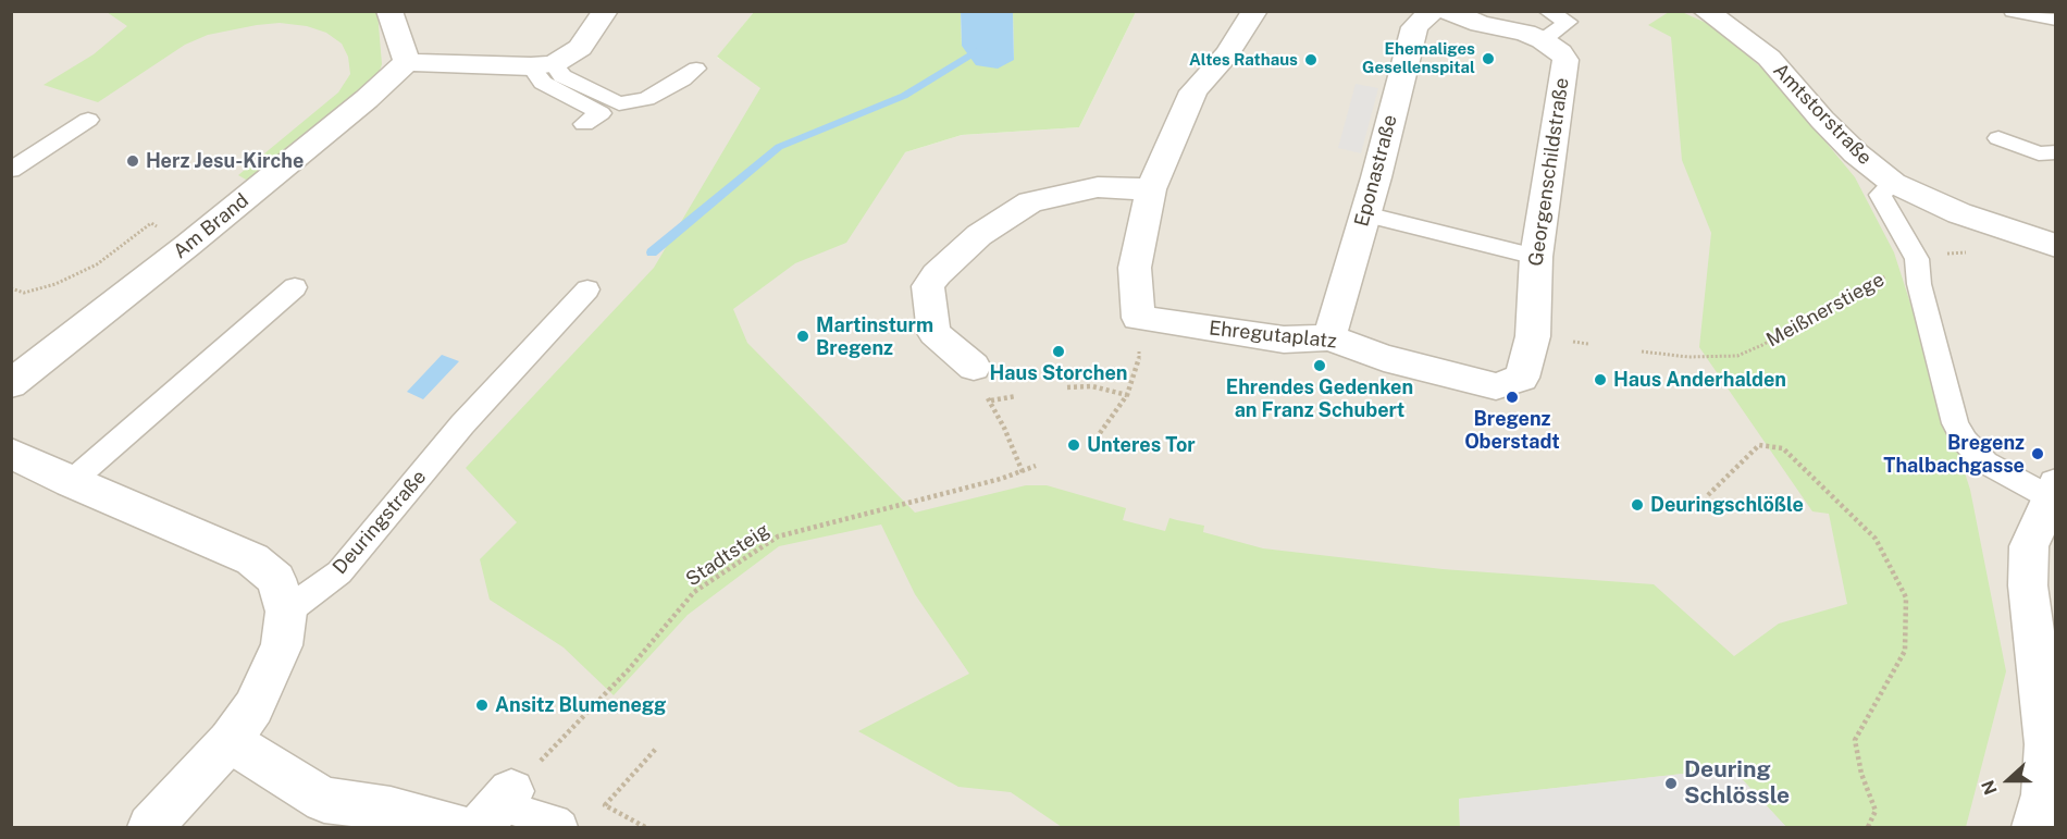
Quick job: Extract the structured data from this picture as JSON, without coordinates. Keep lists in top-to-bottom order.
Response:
{
  "streets": {
    "street": [
      "Amtstorstraße",
      "Eponastraße",
      "Georgenschildstraße",
      "Am Brand",
      "Ehregutaplatz"
    ],
    "lane": ["Deuringstraße"],
    "path": ["Meißnerstiege", "Stadtsteig"]
  },
  "crossings": [
    ["Eponastraße", "Ehregutaplatz"],
    ["Georgenschildstraße", "Ehregutaplatz"]
  ],
  "places": [
    "Ehemaliges Gesellenspital",
    "Altes Rathaus",
    "Herz Jesu-Kirche",
    "Martinsturm Bregenz",
    "Haus Storchen",
    "Ehrendes Gedenken an Franz Schubert",
    "Haus Anderhalden",
    "Bregenz Oberstadt",
    "Unteres Tor",
    "Bregenz Thalbachgasse",
    "Deuringschlößle",
    "Ansitz Blumenegg",
    "Deuring Schlössle"
  ],
  "north": "left"
}
